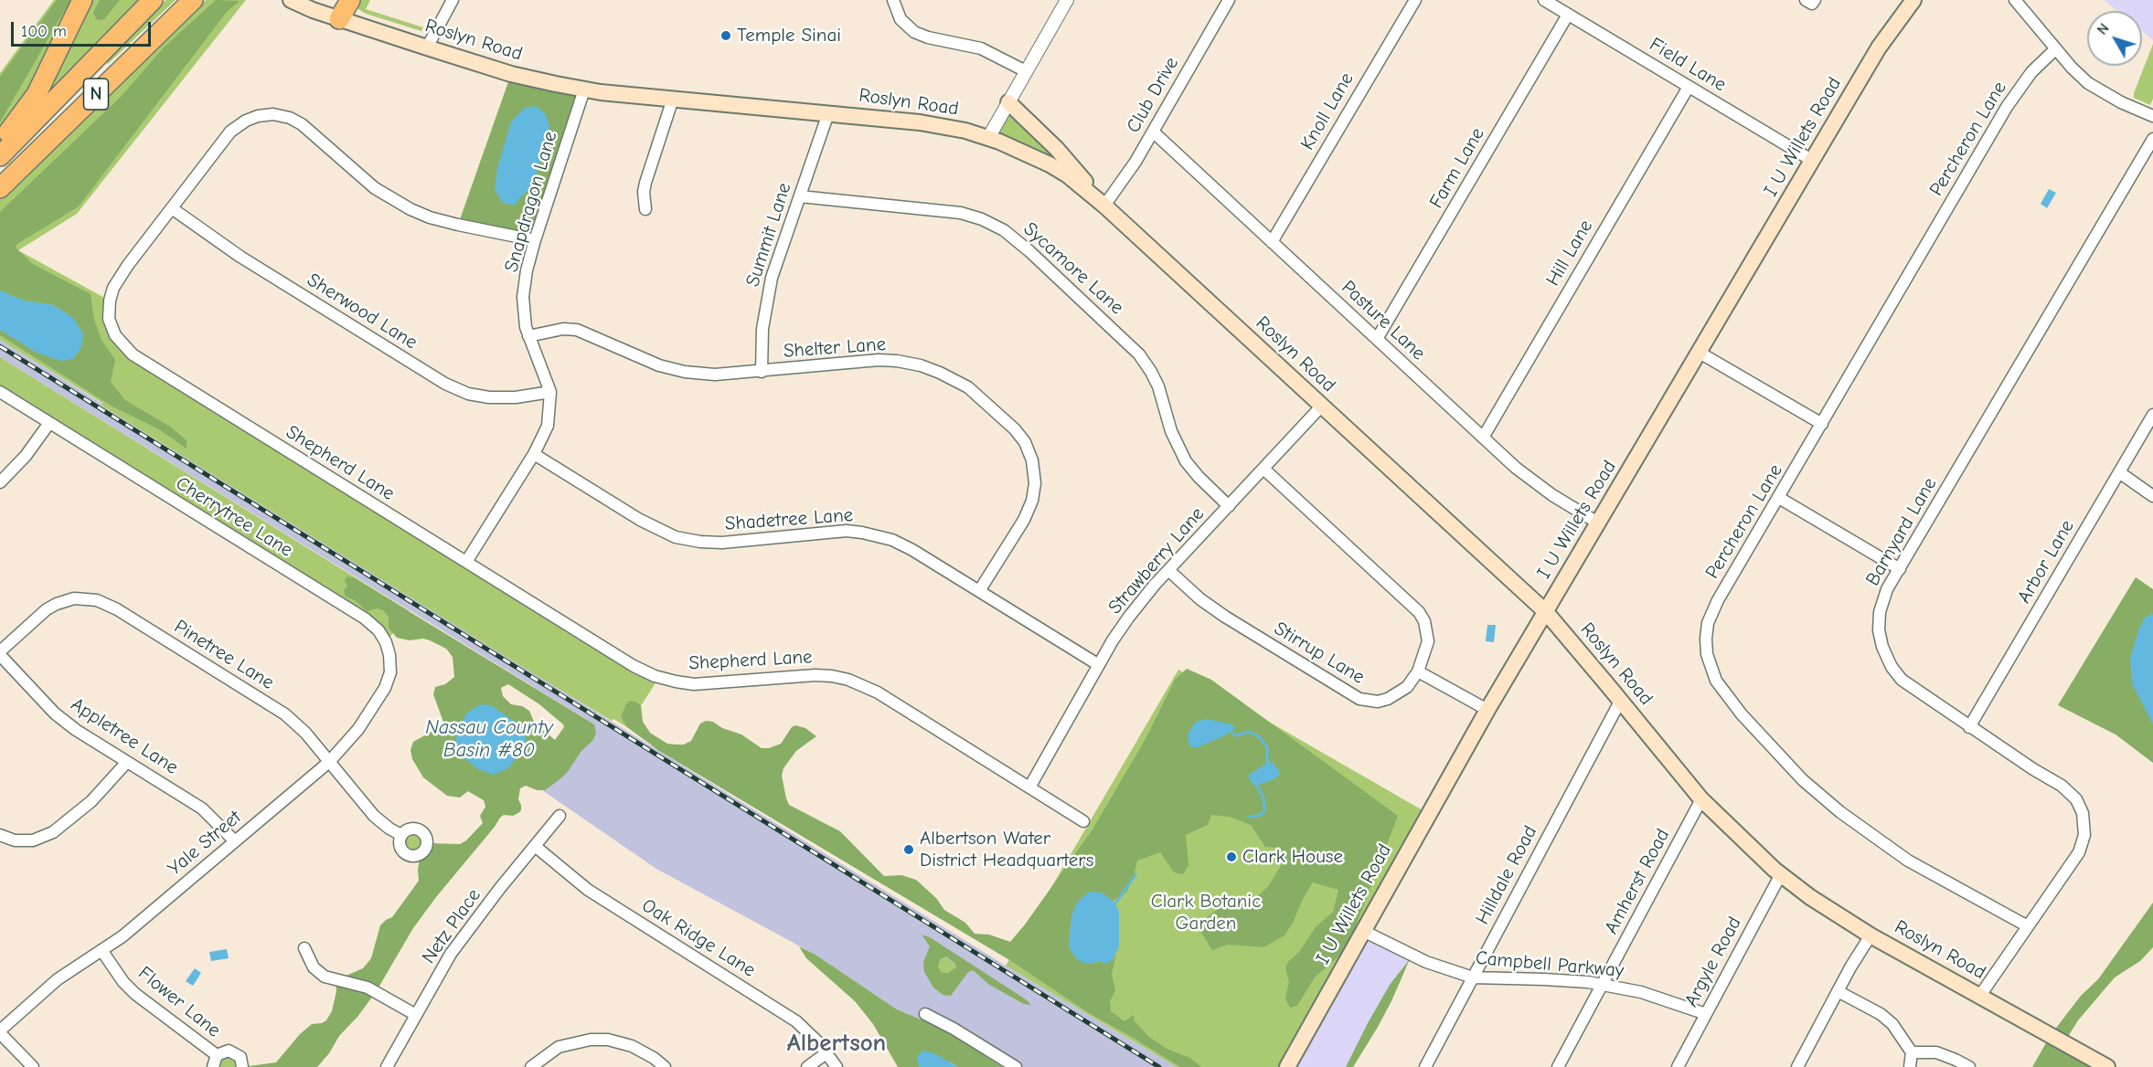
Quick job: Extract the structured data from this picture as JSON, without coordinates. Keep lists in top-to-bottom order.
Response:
{
  "streets": {
    "highway": ["N"],
    "main road": ["Roslyn Road", "I U Willets Road"],
    "street": [
      "Field Lane",
      "Club Drive",
      "Knoll Lane",
      "Percheron Lane",
      "Farm Lane",
      "Snapdragon Lane",
      "Summit Lane",
      "Hill Lane",
      "Sycamore Lane",
      "Sherwood Lane",
      "Pasture Lane",
      "Shelter Lane",
      "Shepherd Lane",
      "Cherrytree Lane",
      "Shadetree Lane",
      "Barnyard Lane",
      "Strawberry Lane",
      "Arbor Lane",
      "Stirrup Lane",
      "Pinetree Lane",
      "Appletree Lane",
      "Yale Street",
      "Hilldale Road",
      "Amherst Road",
      "Netz Place",
      "Oak Ridge Lane",
      "Argyle Road",
      "Campbell Parkway",
      "Flower Lane"
    ]
  },
  "crossings": [
    ["Roslyn Road", "Club Drive"],
    ["Roslyn Road", "I U Willets Road"],
    ["Roslyn Road", "Snapdragon Lane"],
    ["Roslyn Road", "Summit Lane"],
    ["Roslyn Road", "Barnyard Lane"],
    ["Roslyn Road", "Strawberry Lane"],
    ["Roslyn Road", "Hilldale Road"],
    ["Roslyn Road", "Amherst Road"],
    ["Roslyn Road", "Argyle Road"],
    ["Field Lane", "I U Willets Road"],
    ["Field Lane", "Farm Lane"],
    ["Field Lane", "Hill Lane"],
    ["Club Drive", "Pasture Lane"],
    ["Knoll Lane", "Pasture Lane"],
    ["I U Willets Road", "Pasture Lane"],
    ["I U Willets Road", "Campbell Parkway"],
    ["Percheron Lane", "Barnyard Lane"],
    ["Farm Lane", "Pasture Lane"],
    ["Snapdragon Lane", "Sherwood Lane"],
    ["Snapdragon Lane", "Shelter Lane"],
    ["Snapdragon Lane", "Shepherd Lane"],
    ["Snapdragon Lane", "Shadetree Lane"],
    ["Summit Lane", "Sycamore Lane"],
    ["Summit Lane", "Shelter Lane"],
    ["Hill Lane", "Pasture Lane"],
    ["Sycamore Lane", "Strawberry Lane"],
    ["Sherwood Lane", "Shepherd Lane"],
    ["Shelter Lane", "Shadetree Lane"],
    ["Shepherd Lane", "Strawberry Lane"],
    ["Cherrytree Lane", "Yale Street"],
    ["Shadetree Lane", "Strawberry Lane"],
    ["Barnyard Lane", "Arbor Lane"],
    ["Strawberry Lane", "Stirrup Lane"],
    ["Pinetree Lane", "Appletree Lane"],
    ["Pinetree Lane", "Yale Street"],
    ["Appletree Lane", "Yale Street"],
    ["Yale Street", "Flower Lane"],
    ["Hilldale Road", "Campbell Parkway"],
    ["Amherst Road", "Campbell Parkway"],
    ["Netz Place", "Oak Ridge Lane"],
    ["Argyle Road", "Campbell Parkway"]
  ],
  "districts": ["Albertson"],
  "water": ["Nassau County Basin #80"],
  "parks": ["Clark Botanic Garden"],
  "places": ["Temple Sinai", "Albertson Water District Headquarters", "Clark House"],
  "scale_bar": "100 m",
  "north": "top left"
}
